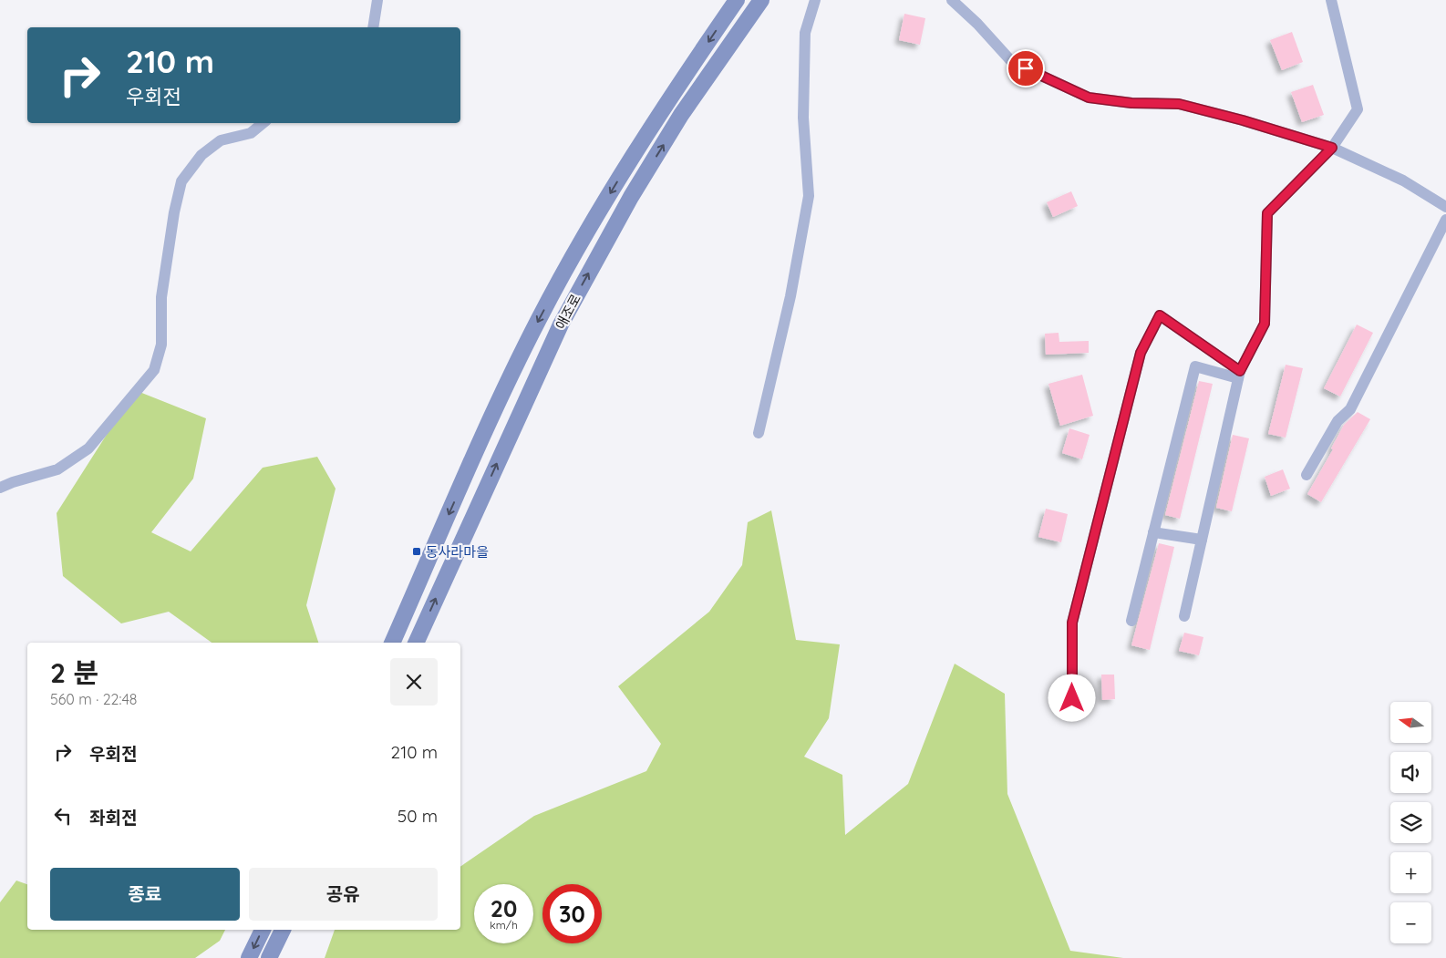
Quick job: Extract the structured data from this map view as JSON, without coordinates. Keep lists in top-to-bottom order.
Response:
{
  "streets": {
    "street": ["애조로"]
  },
  "places": {
    "transit": ["동사라마을"]
  },
  "north": "left",
  "page": {
    "turn": ["210 m", "우회전"],
    "heading": ["2 분", "560 m · 22:48"],
    "map_buttons": ["+", "−"],
    "list": [
      {
        "name": "우회전",
        "value": "210 m"
      },
      {
        "name": "좌회전",
        "value": "50 m"
      }
    ],
    "buttons": ["종료", "공유"],
    "speed": "20 km/h",
    "limit": "30"
  }
}
